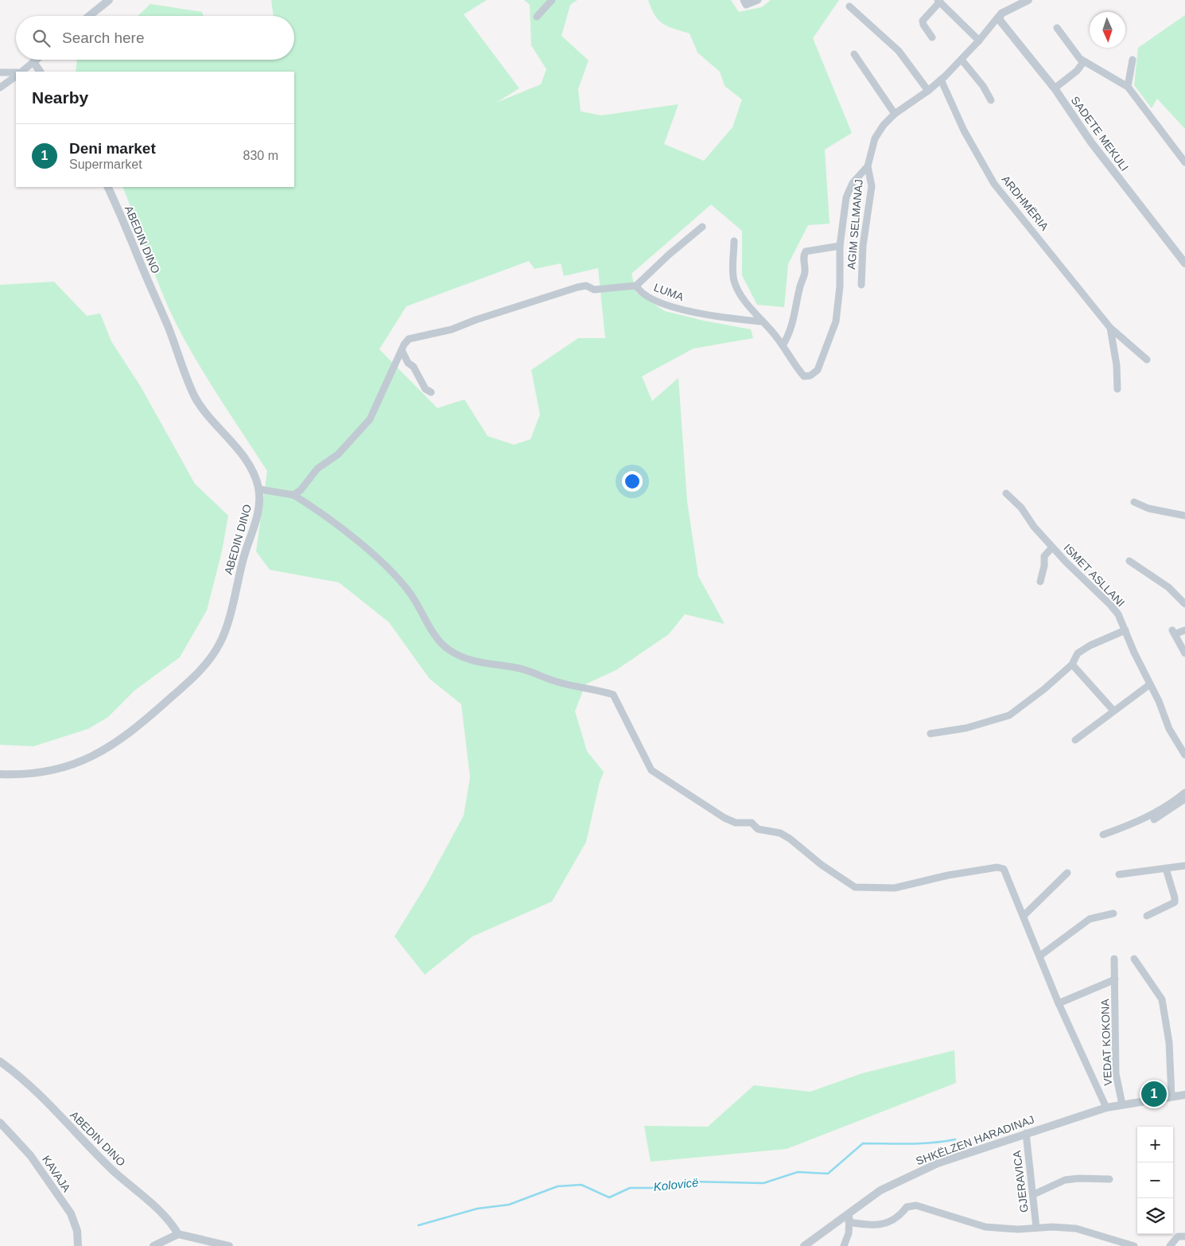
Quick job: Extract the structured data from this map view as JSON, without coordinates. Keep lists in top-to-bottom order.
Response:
{
  "streets": {
    "street": [
      "SADETE MEKULI",
      "ARDHMËRIA",
      "AGIM SELMANAJ",
      "ABEDIN DINO",
      "LUMA",
      "ISMET ASLLANI",
      "VEDAT KOKONA",
      "SHKËLZEN HARADINAJ",
      "KAVAJA",
      "GJERAVICA"
    ]
  },
  "crossings": [
    ["VEDAT KOKONA", "SHKËLZEN HARADINAJ"],
    ["SHKËLZEN HARADINAJ", "GJERAVICA"]
  ],
  "water": ["Kolovicë"],
  "north": "bottom",
  "page": {
    "search": "Search here",
    "heading": "Nearby",
    "list": [
      {
        "mark": "1",
        "name": "Deni market",
        "note": "Supermarket",
        "value": "830 m"
      }
    ],
    "pins": "1",
    "map_buttons": ["+", "−"]
  }
}
